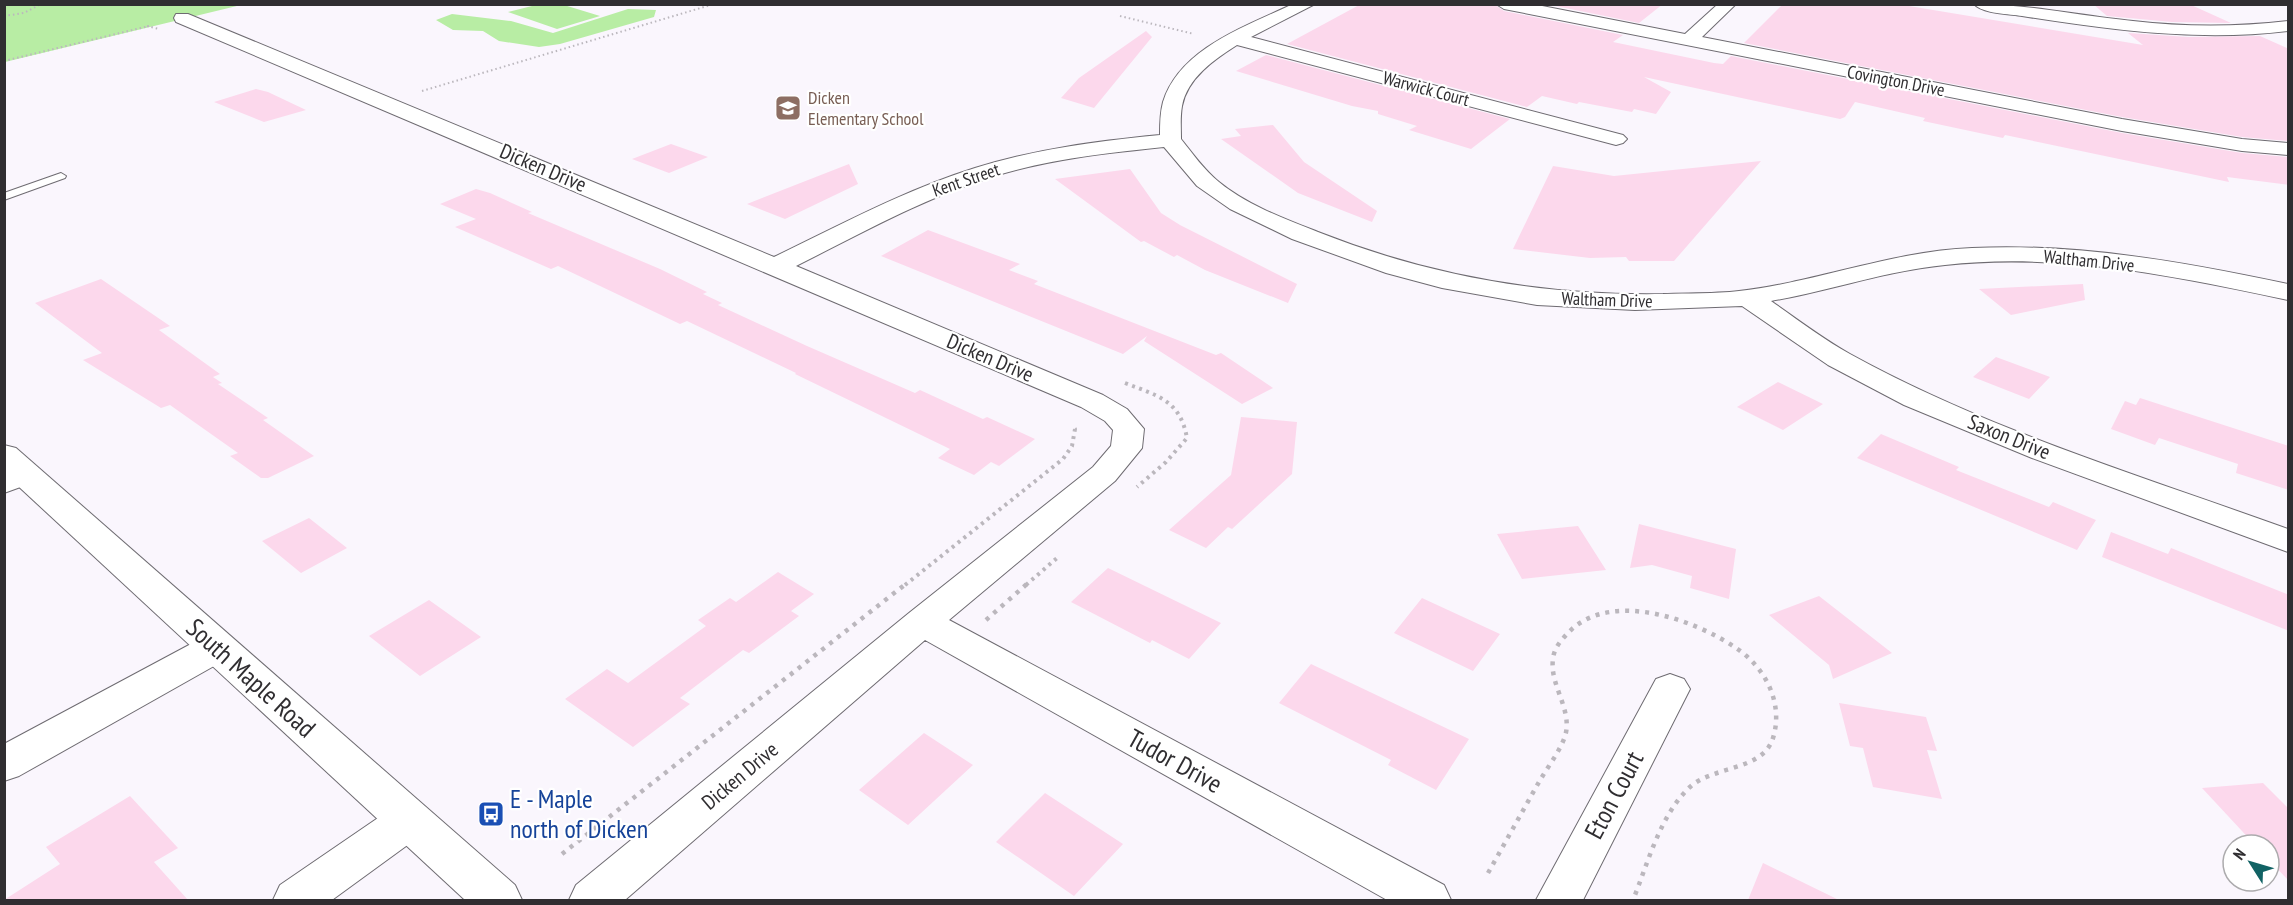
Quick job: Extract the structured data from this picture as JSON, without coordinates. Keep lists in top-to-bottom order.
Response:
{
  "streets": {
    "street": [
      "Covington Drive",
      "Warwick Court",
      "Dicken Drive",
      "Kent Street",
      "Waltham Drive",
      "Saxon Drive",
      "South Maple Road",
      "Tudor Drive",
      "Eton Court"
    ]
  },
  "crossings": [
    ["Dicken Drive", "Kent Street"],
    ["Dicken Drive", "Tudor Drive"],
    ["Kent Street", "Waltham Drive"],
    ["Waltham Drive", "Saxon Drive"]
  ],
  "places": {
    "school or university": ["Dicken Elementary School"],
    "bus stop": ["E - Maple north of Dicken"]
  },
  "north": "top left"
}
